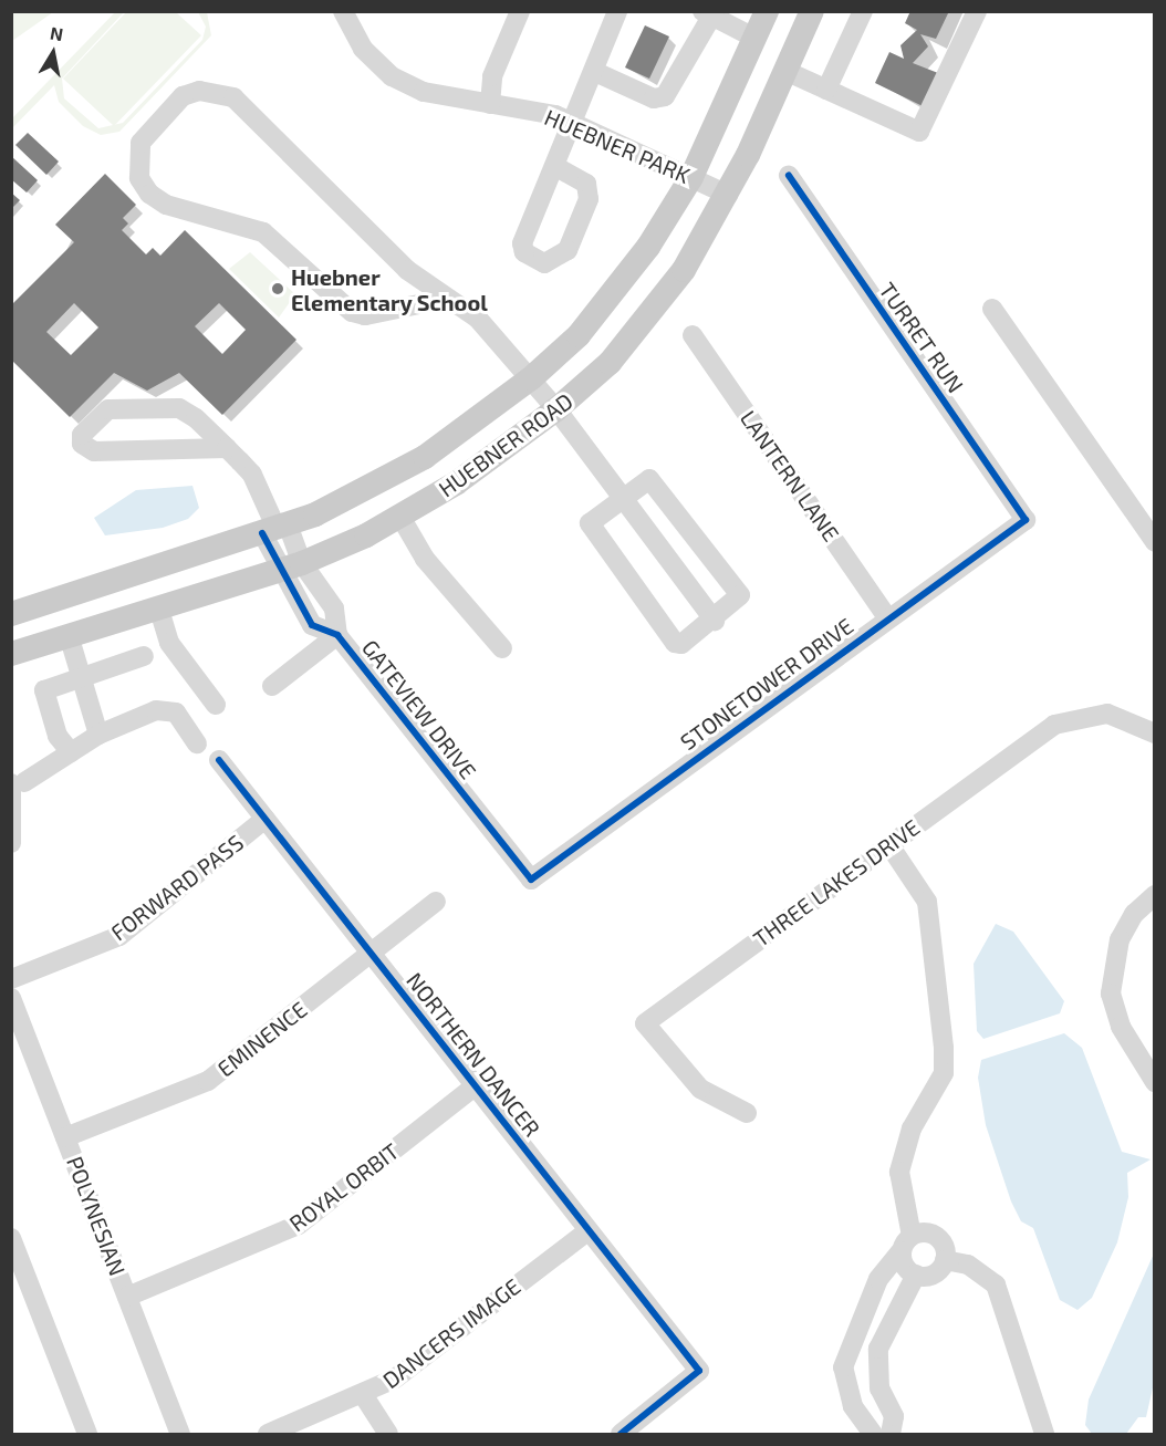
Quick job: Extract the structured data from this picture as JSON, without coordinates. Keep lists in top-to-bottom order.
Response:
{
  "streets": {
    "main road": ["HUEBNER ROAD"],
    "street": [
      "HUEBNER PARK",
      "TURRET RUN",
      "LANTERN LANE",
      "STONETOWER DRIVE",
      "GATEVIEW DRIVE",
      "THREE LAKES DRIVE",
      "FORWARD PASS",
      "EMINENCE",
      "NORTHERN DANCER",
      "ROYAL ORBIT",
      "POLYNESIAN",
      "DANCERS IMAGE"
    ]
  },
  "crossings": [
    ["HUEBNER PARK", "HUEBNER ROAD"],
    ["TURRET RUN", "STONETOWER DRIVE"],
    ["HUEBNER ROAD", "GATEVIEW DRIVE"],
    ["LANTERN LANE", "STONETOWER DRIVE"],
    ["STONETOWER DRIVE", "GATEVIEW DRIVE"],
    ["FORWARD PASS", "NORTHERN DANCER"],
    ["EMINENCE", "NORTHERN DANCER"],
    ["EMINENCE", "POLYNESIAN"],
    ["NORTHERN DANCER", "ROYAL ORBIT"],
    ["NORTHERN DANCER", "DANCERS IMAGE"],
    ["ROYAL ORBIT", "POLYNESIAN"]
  ],
  "places": ["Huebner Elementary School"],
  "north": "top"
}
